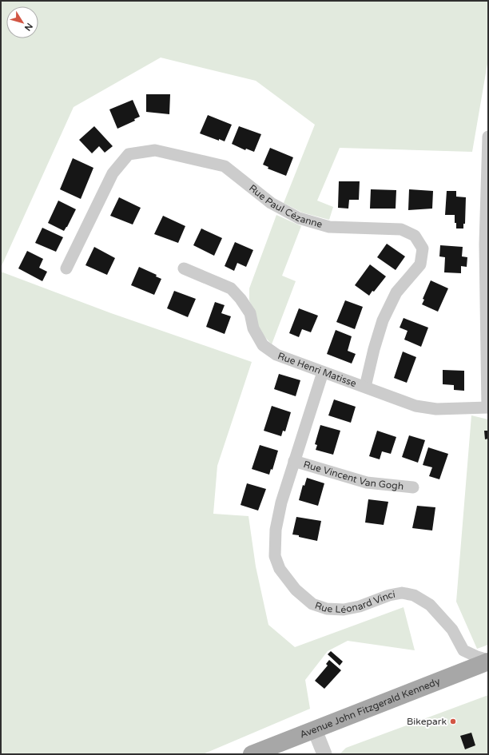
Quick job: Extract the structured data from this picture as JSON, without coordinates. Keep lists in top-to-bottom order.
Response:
{
  "streets": {
    "main road": ["Avenue John Fitzgerald Kennedy"],
    "street": [
      "Rue Paul Cézanne",
      "Rue Henri Matisse",
      "Rue Vincent Van Gogh",
      "Rue Léonard Vinci"
    ]
  },
  "crossings": [
    ["Rue Paul Cézanne", "Rue Henri Matisse"],
    ["Rue Henri Matisse", "Rue Léonard Vinci"],
    ["Rue Vincent Van Gogh", "Rue Léonard Vinci"],
    ["Rue Léonard Vinci", "Avenue John Fitzgerald Kennedy"]
  ],
  "places": ["Bikepark"],
  "north": "bottom right"
}
